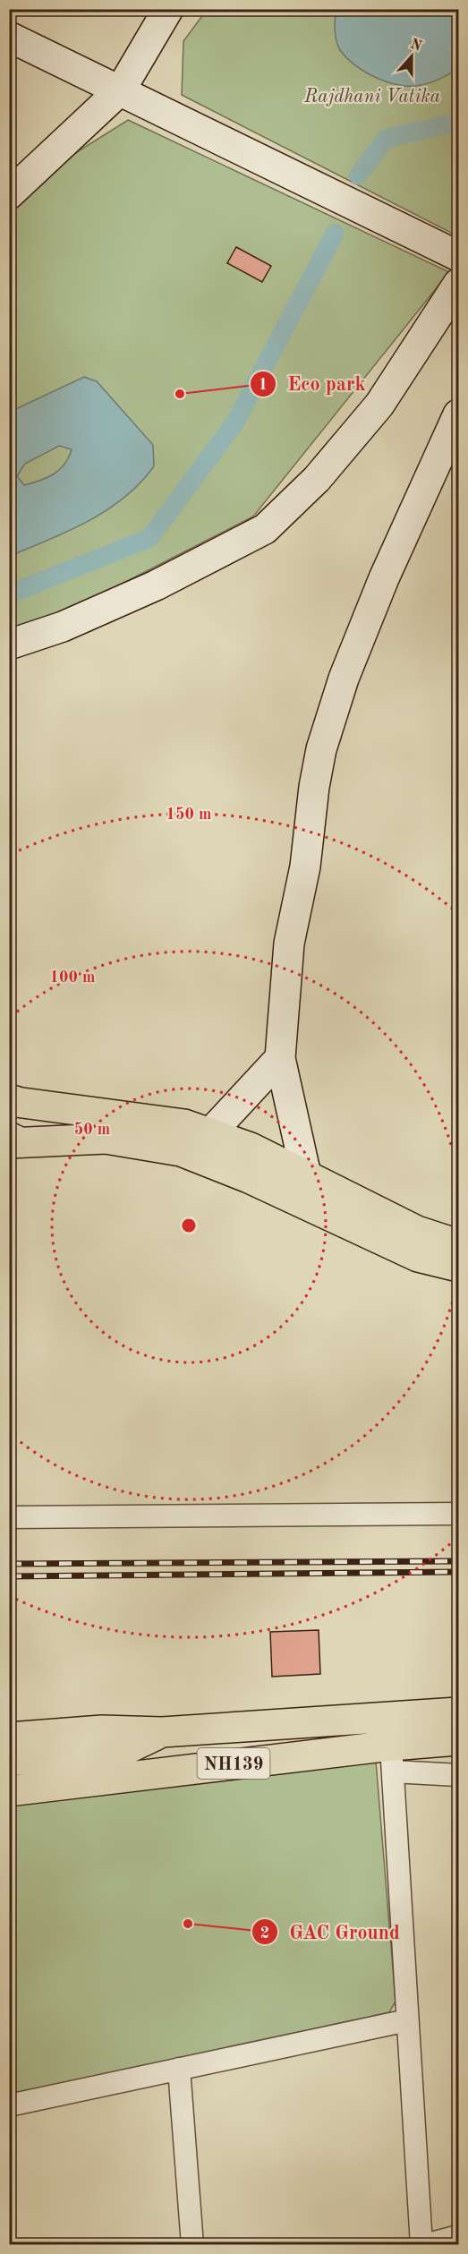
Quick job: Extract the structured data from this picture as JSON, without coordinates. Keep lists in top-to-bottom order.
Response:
{
  "streets": {
    "main road": ["NH139"]
  },
  "parks": ["Rajdhani Vatika"],
  "places": ["Eco park", "GAC Ground"],
  "north": "top",
  "rings": ["150 m", "100 m", "50 m"]
}
